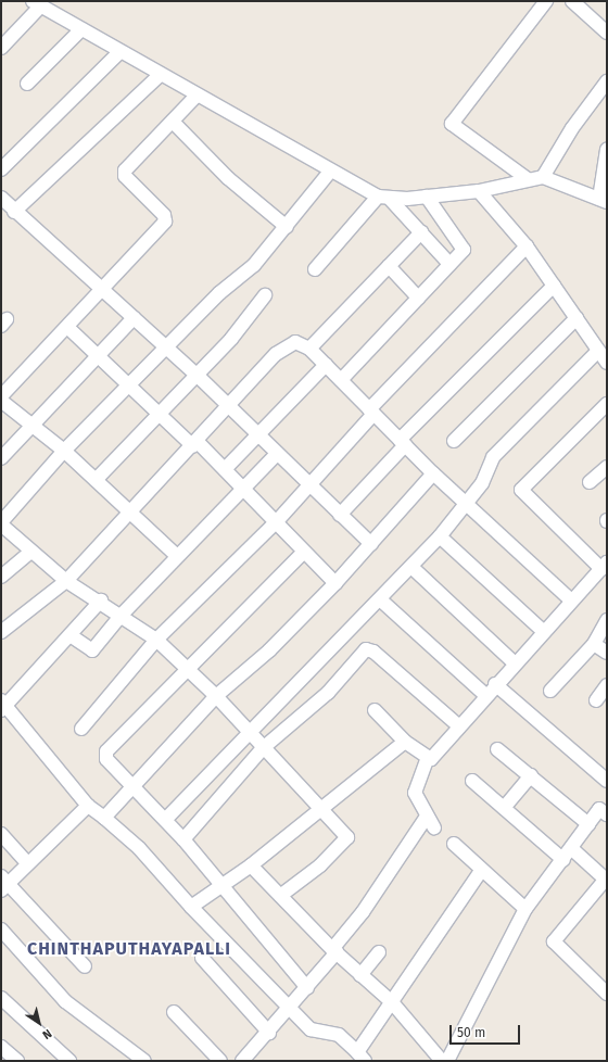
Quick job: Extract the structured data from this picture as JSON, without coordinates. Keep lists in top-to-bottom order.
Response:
{
  "districts": ["CHINTHAPUTHAYAPALLI"],
  "scale_bar": "50 m",
  "north": "bottom right"
}
